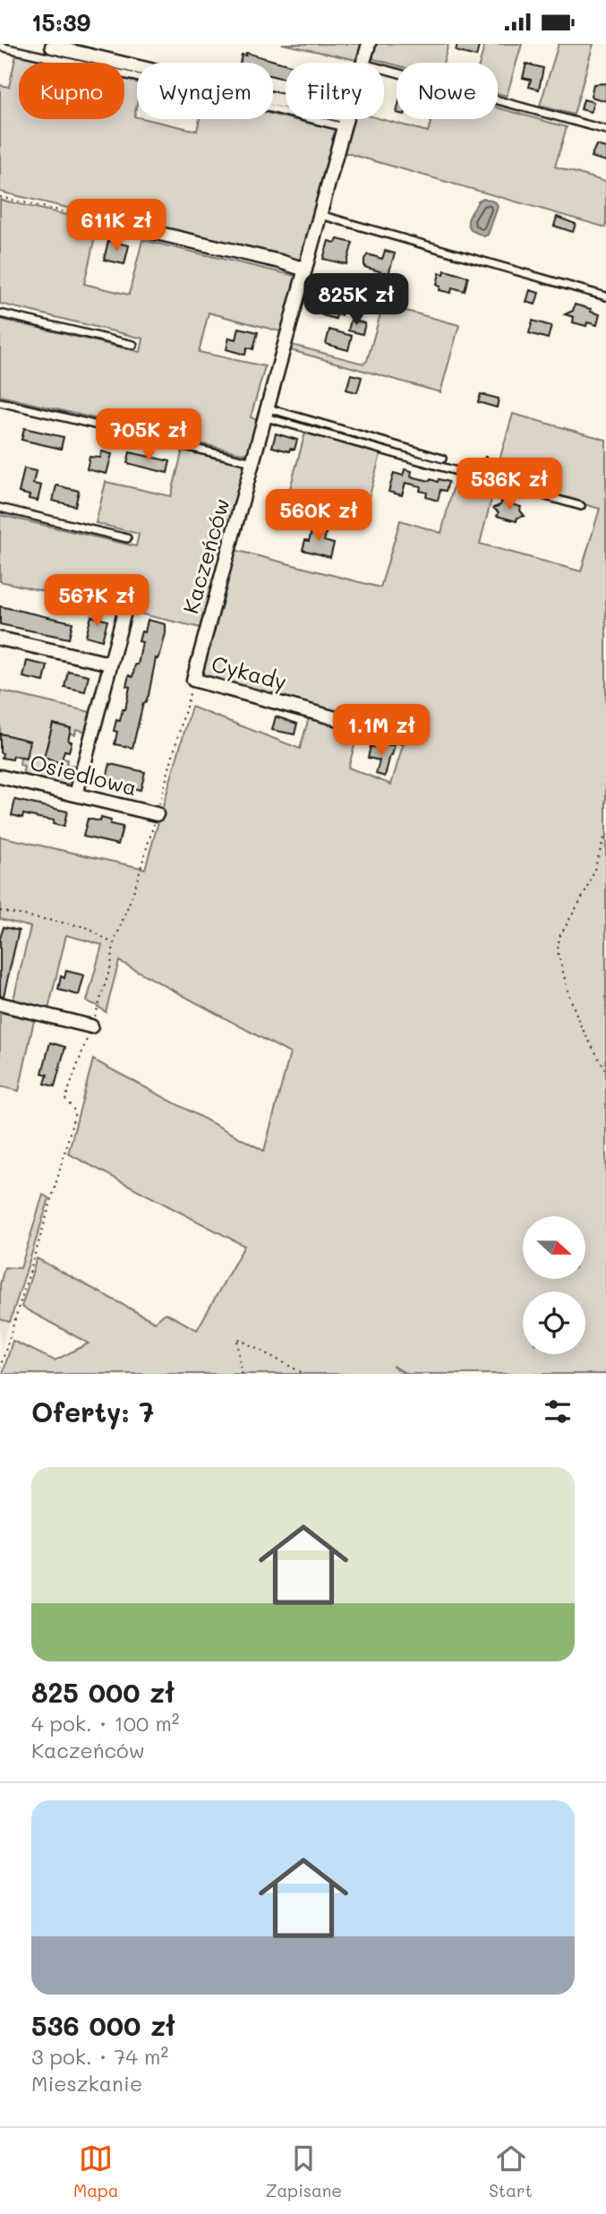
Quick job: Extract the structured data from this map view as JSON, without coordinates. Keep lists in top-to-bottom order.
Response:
{
  "streets": {
    "street": ["Kaczeńców", "Cykady", "Osiedlowa"]
  },
  "crossings": [
    ["Kaczeńców", "Cykady"]
  ],
  "north": "right",
  "page": {
    "status": "15:39",
    "chip": [
      "Kupno",
      "Wynajem",
      "Filtry",
      "Nowe"
    ],
    "price": [
      "611K zł",
      "825K zł",
      "705K zł",
      "536K zł",
      "560K zł",
      "567K zł",
      "1.1M zł"
    ],
    "heading": "Oferty: 7",
    "list": [
      {
        "name": "825 000 zł",
        "note": "4 pok. · 100 m² · Kaczeńców"
      },
      {
        "name": "536 000 zł",
        "note": "3 pok. · 74 m² · Mieszkanie"
      }
    ],
    "tabs": ["Mapa", "Zapisane", "Start"]
  }
}
